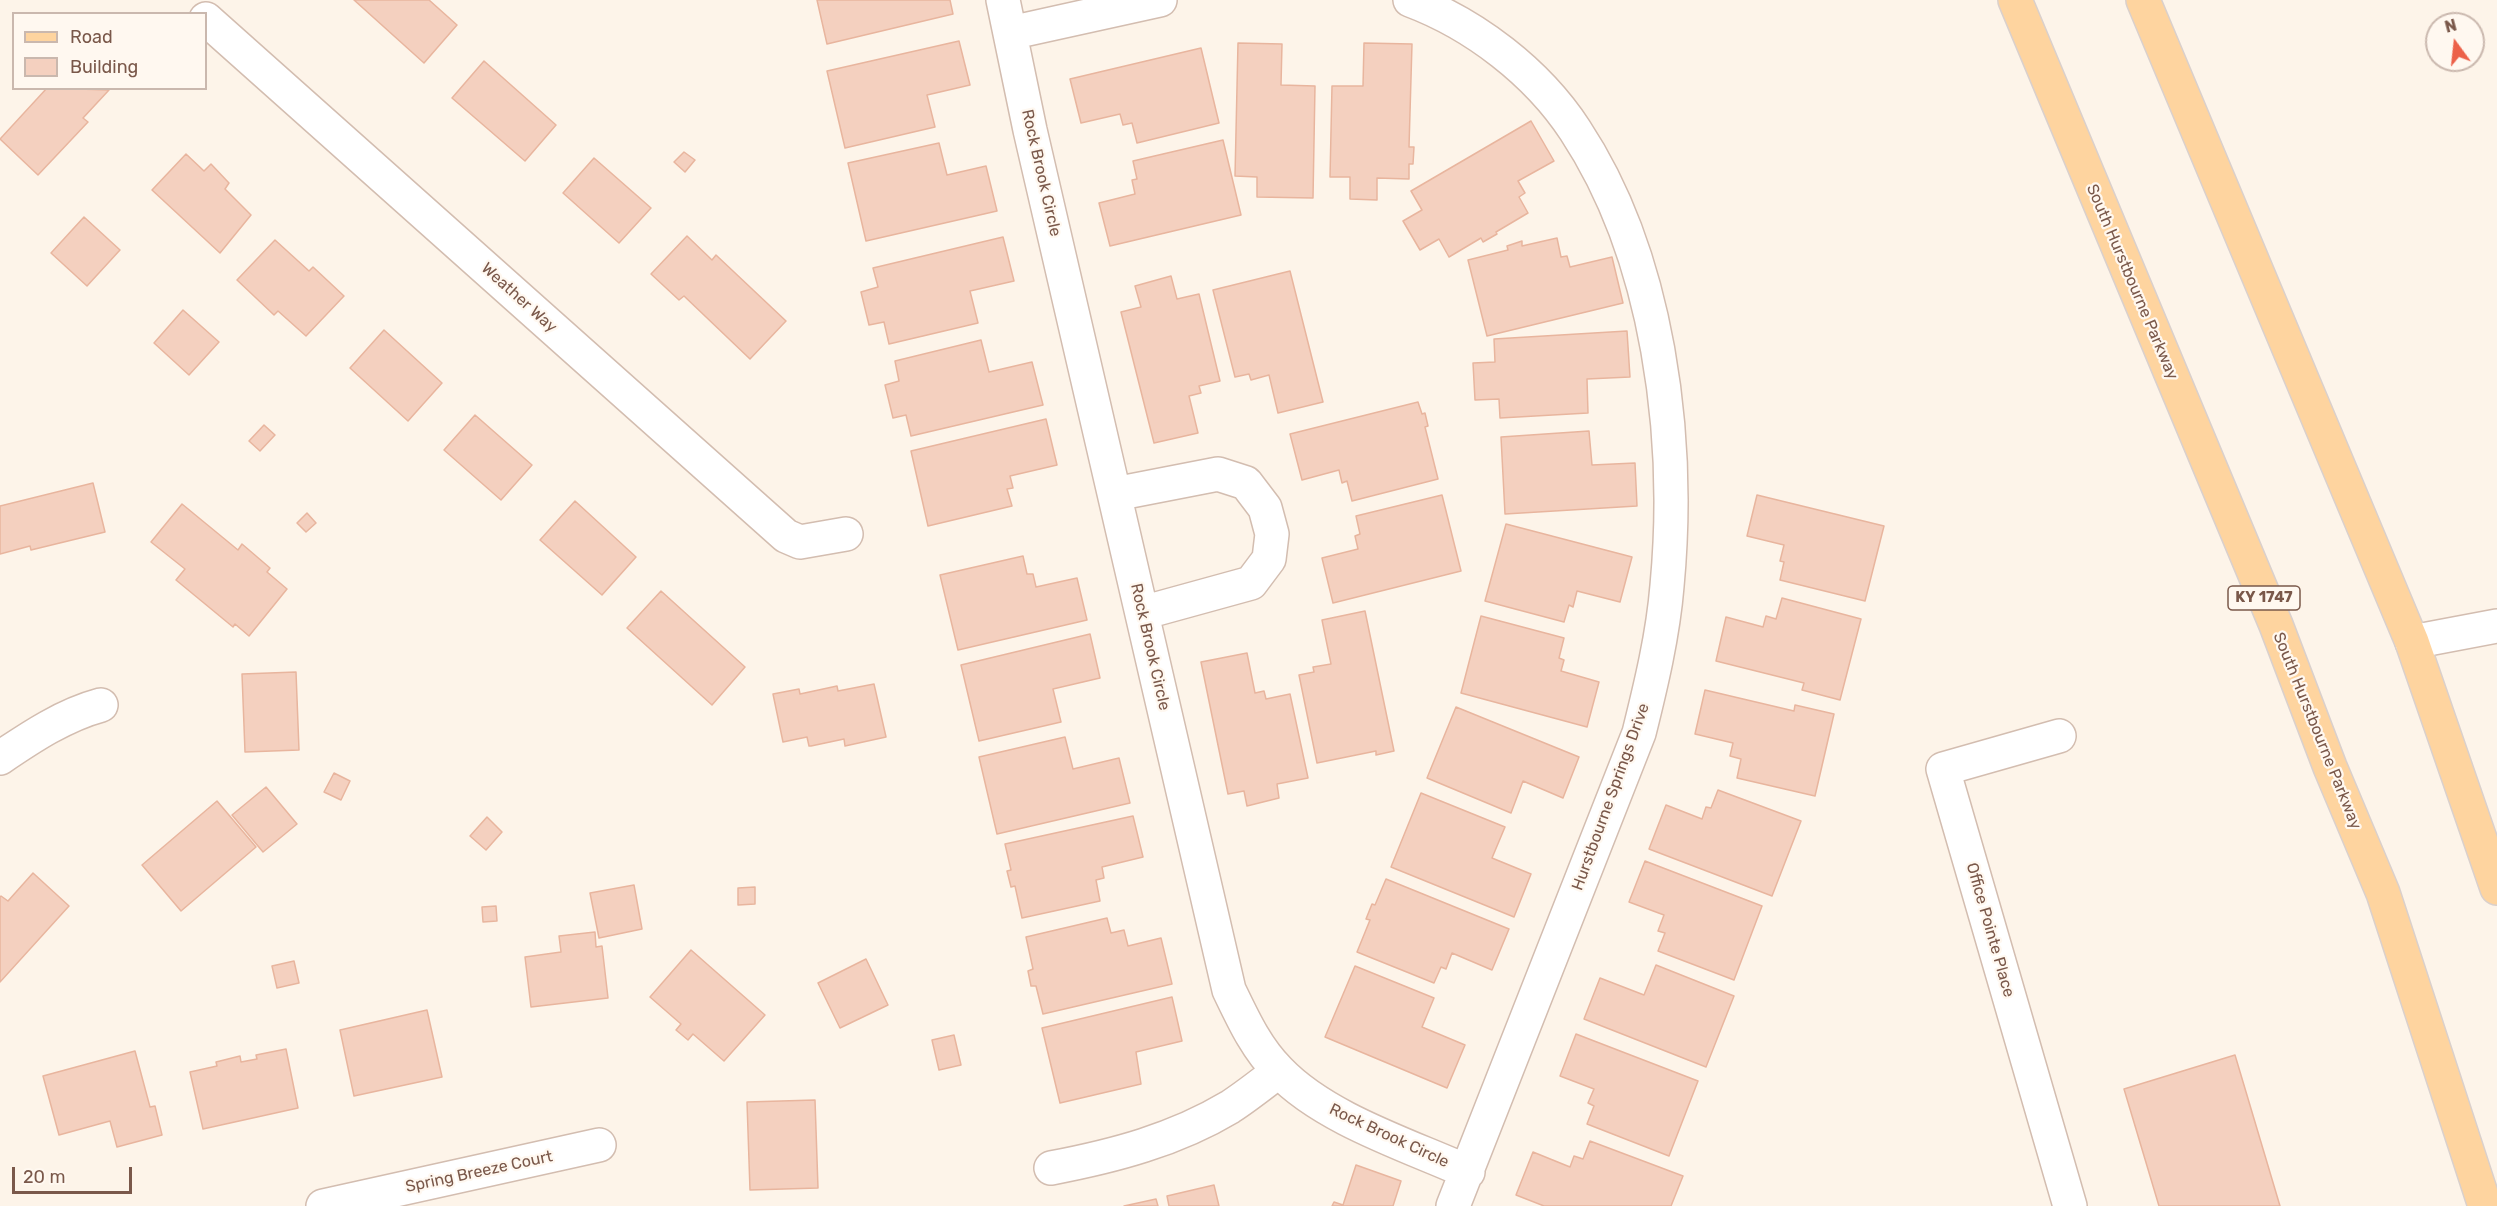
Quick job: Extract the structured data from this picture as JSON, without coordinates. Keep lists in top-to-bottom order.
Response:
{
  "streets": {
    "main road": ["South Hurstbourne Parkway", "KY 1747"],
    "street": [
      "Rock Brook Circle",
      "Weather Way",
      "Hurstbourne Springs Drive",
      "Office Pointe Place",
      "Spring Breeze Court"
    ]
  },
  "crossings": [
    ["Rock Brook Circle", "Hurstbourne Springs Drive"]
  ],
  "legend": ["Road", "Building"],
  "scale_bar": "20 m",
  "north": "top"
}
